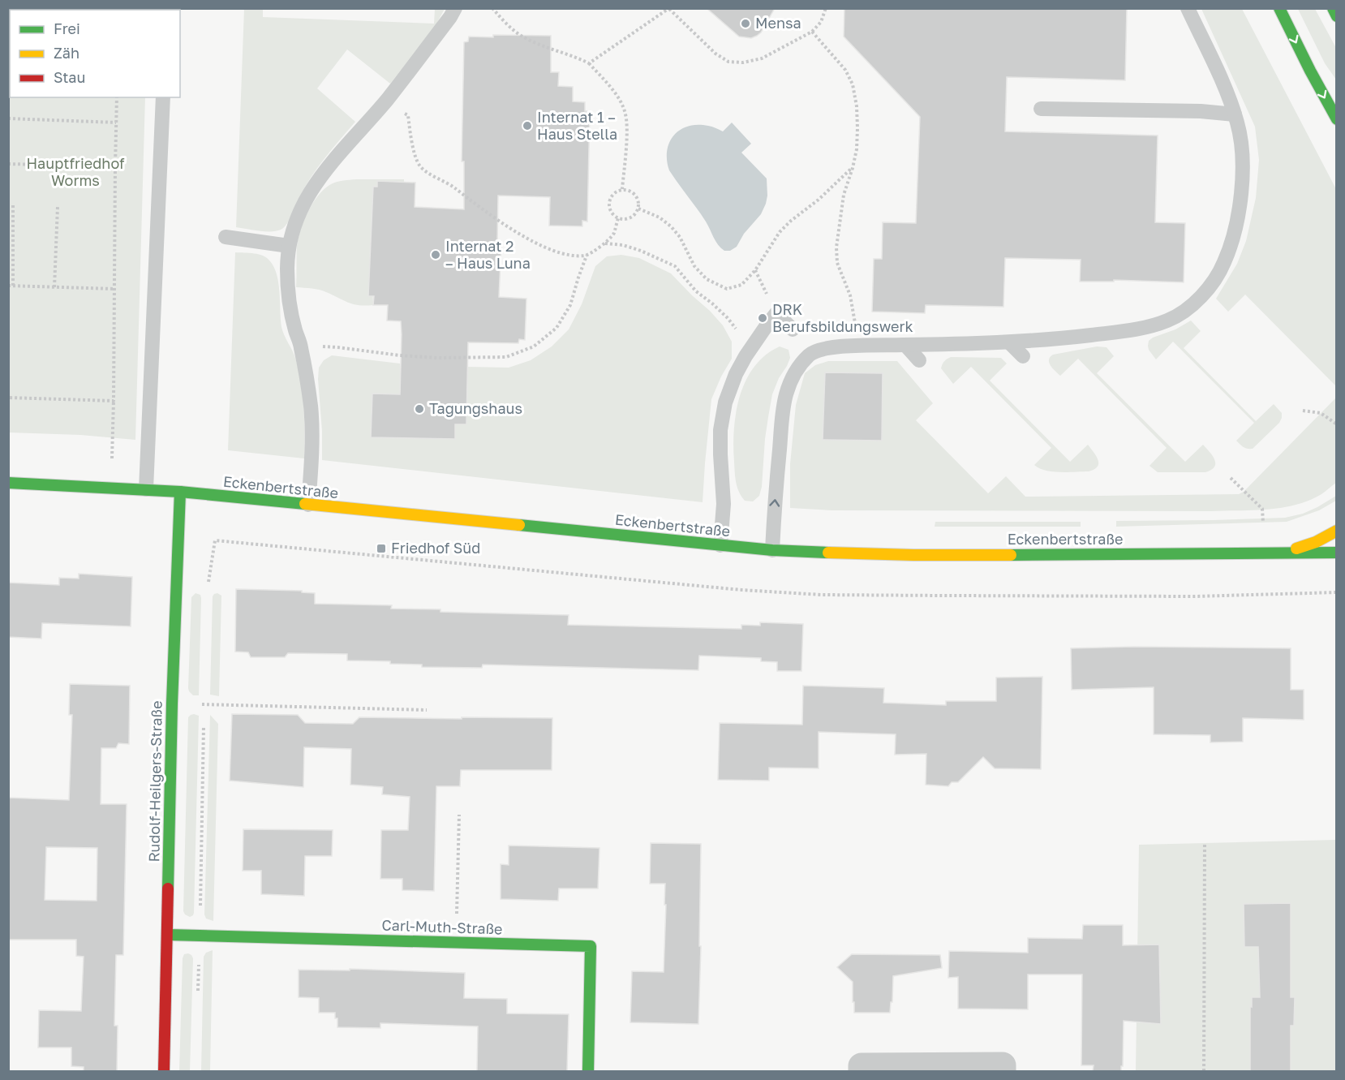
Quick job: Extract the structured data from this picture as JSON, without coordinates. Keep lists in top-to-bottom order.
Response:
{
  "streets": {
    "street": ["Eckenbertstraße", "Rudolf-Heilgers-Straße", "Carl-Muth-Straße"]
  },
  "crossings": [
    ["Eckenbertstraße", "Rudolf-Heilgers-Straße"],
    ["Rudolf-Heilgers-Straße", "Carl-Muth-Straße"]
  ],
  "parks": ["Hauptfriedhof Worms"],
  "places": {
    "other": [
      "Mensa",
      "Internat 1 – Haus Stella",
      "Internat 2 – Haus Luna",
      "DRK Berufsbildungswerk",
      "Tagungshaus"
    ],
    "transit": ["Friedhof Süd"]
  },
  "legend": ["Frei", "Zäh", "Stau"]
}
